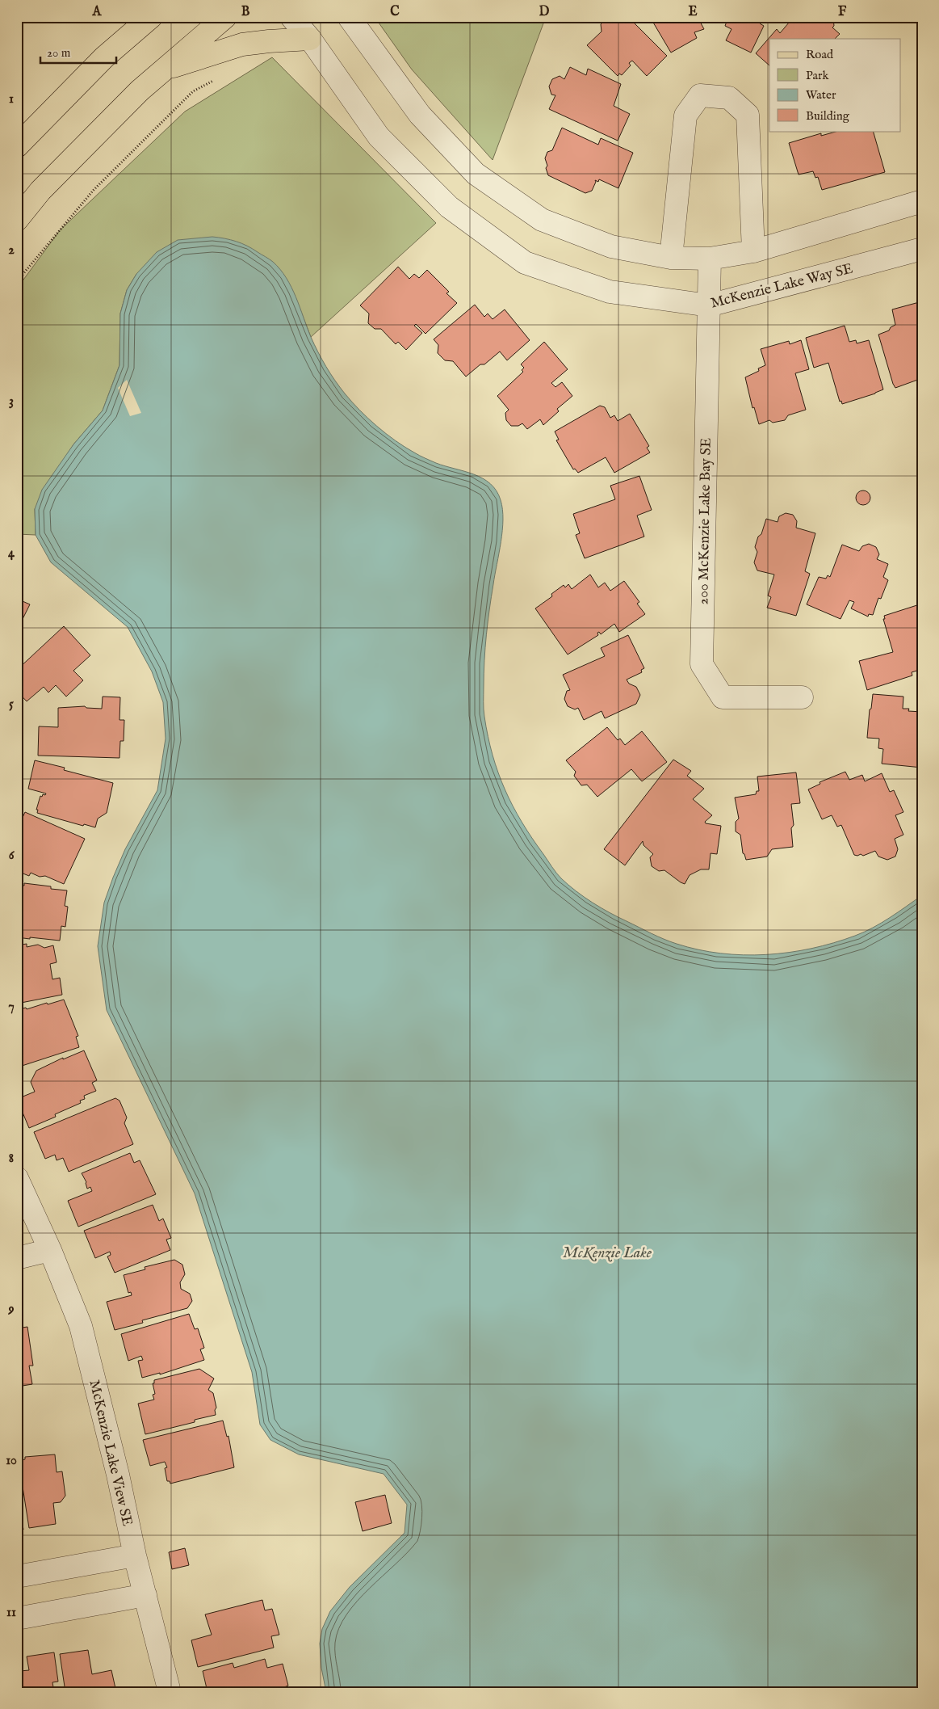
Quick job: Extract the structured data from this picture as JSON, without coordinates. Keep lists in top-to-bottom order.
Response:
{
  "streets": {
    "street": ["McKenzie Lake Way SE", "200 McKenzie Lake Bay SE", "McKenzie Lake View SE"]
  },
  "crossings": [
    ["McKenzie Lake Way SE", "200 McKenzie Lake Bay SE"]
  ],
  "water": ["McKenzie Lake"],
  "legend": [
    "Road",
    "Park",
    "Water",
    "Building"
  ],
  "scale_bar": "20 m",
  "grid": {
    "columns": [
      "A",
      "B",
      "C",
      "D",
      "E",
      "F"
    ],
    "rows": [
      "1",
      "2",
      "3",
      "4",
      "5",
      "6",
      "7",
      "8",
      "9",
      "10",
      "11"
    ]
  }
}
